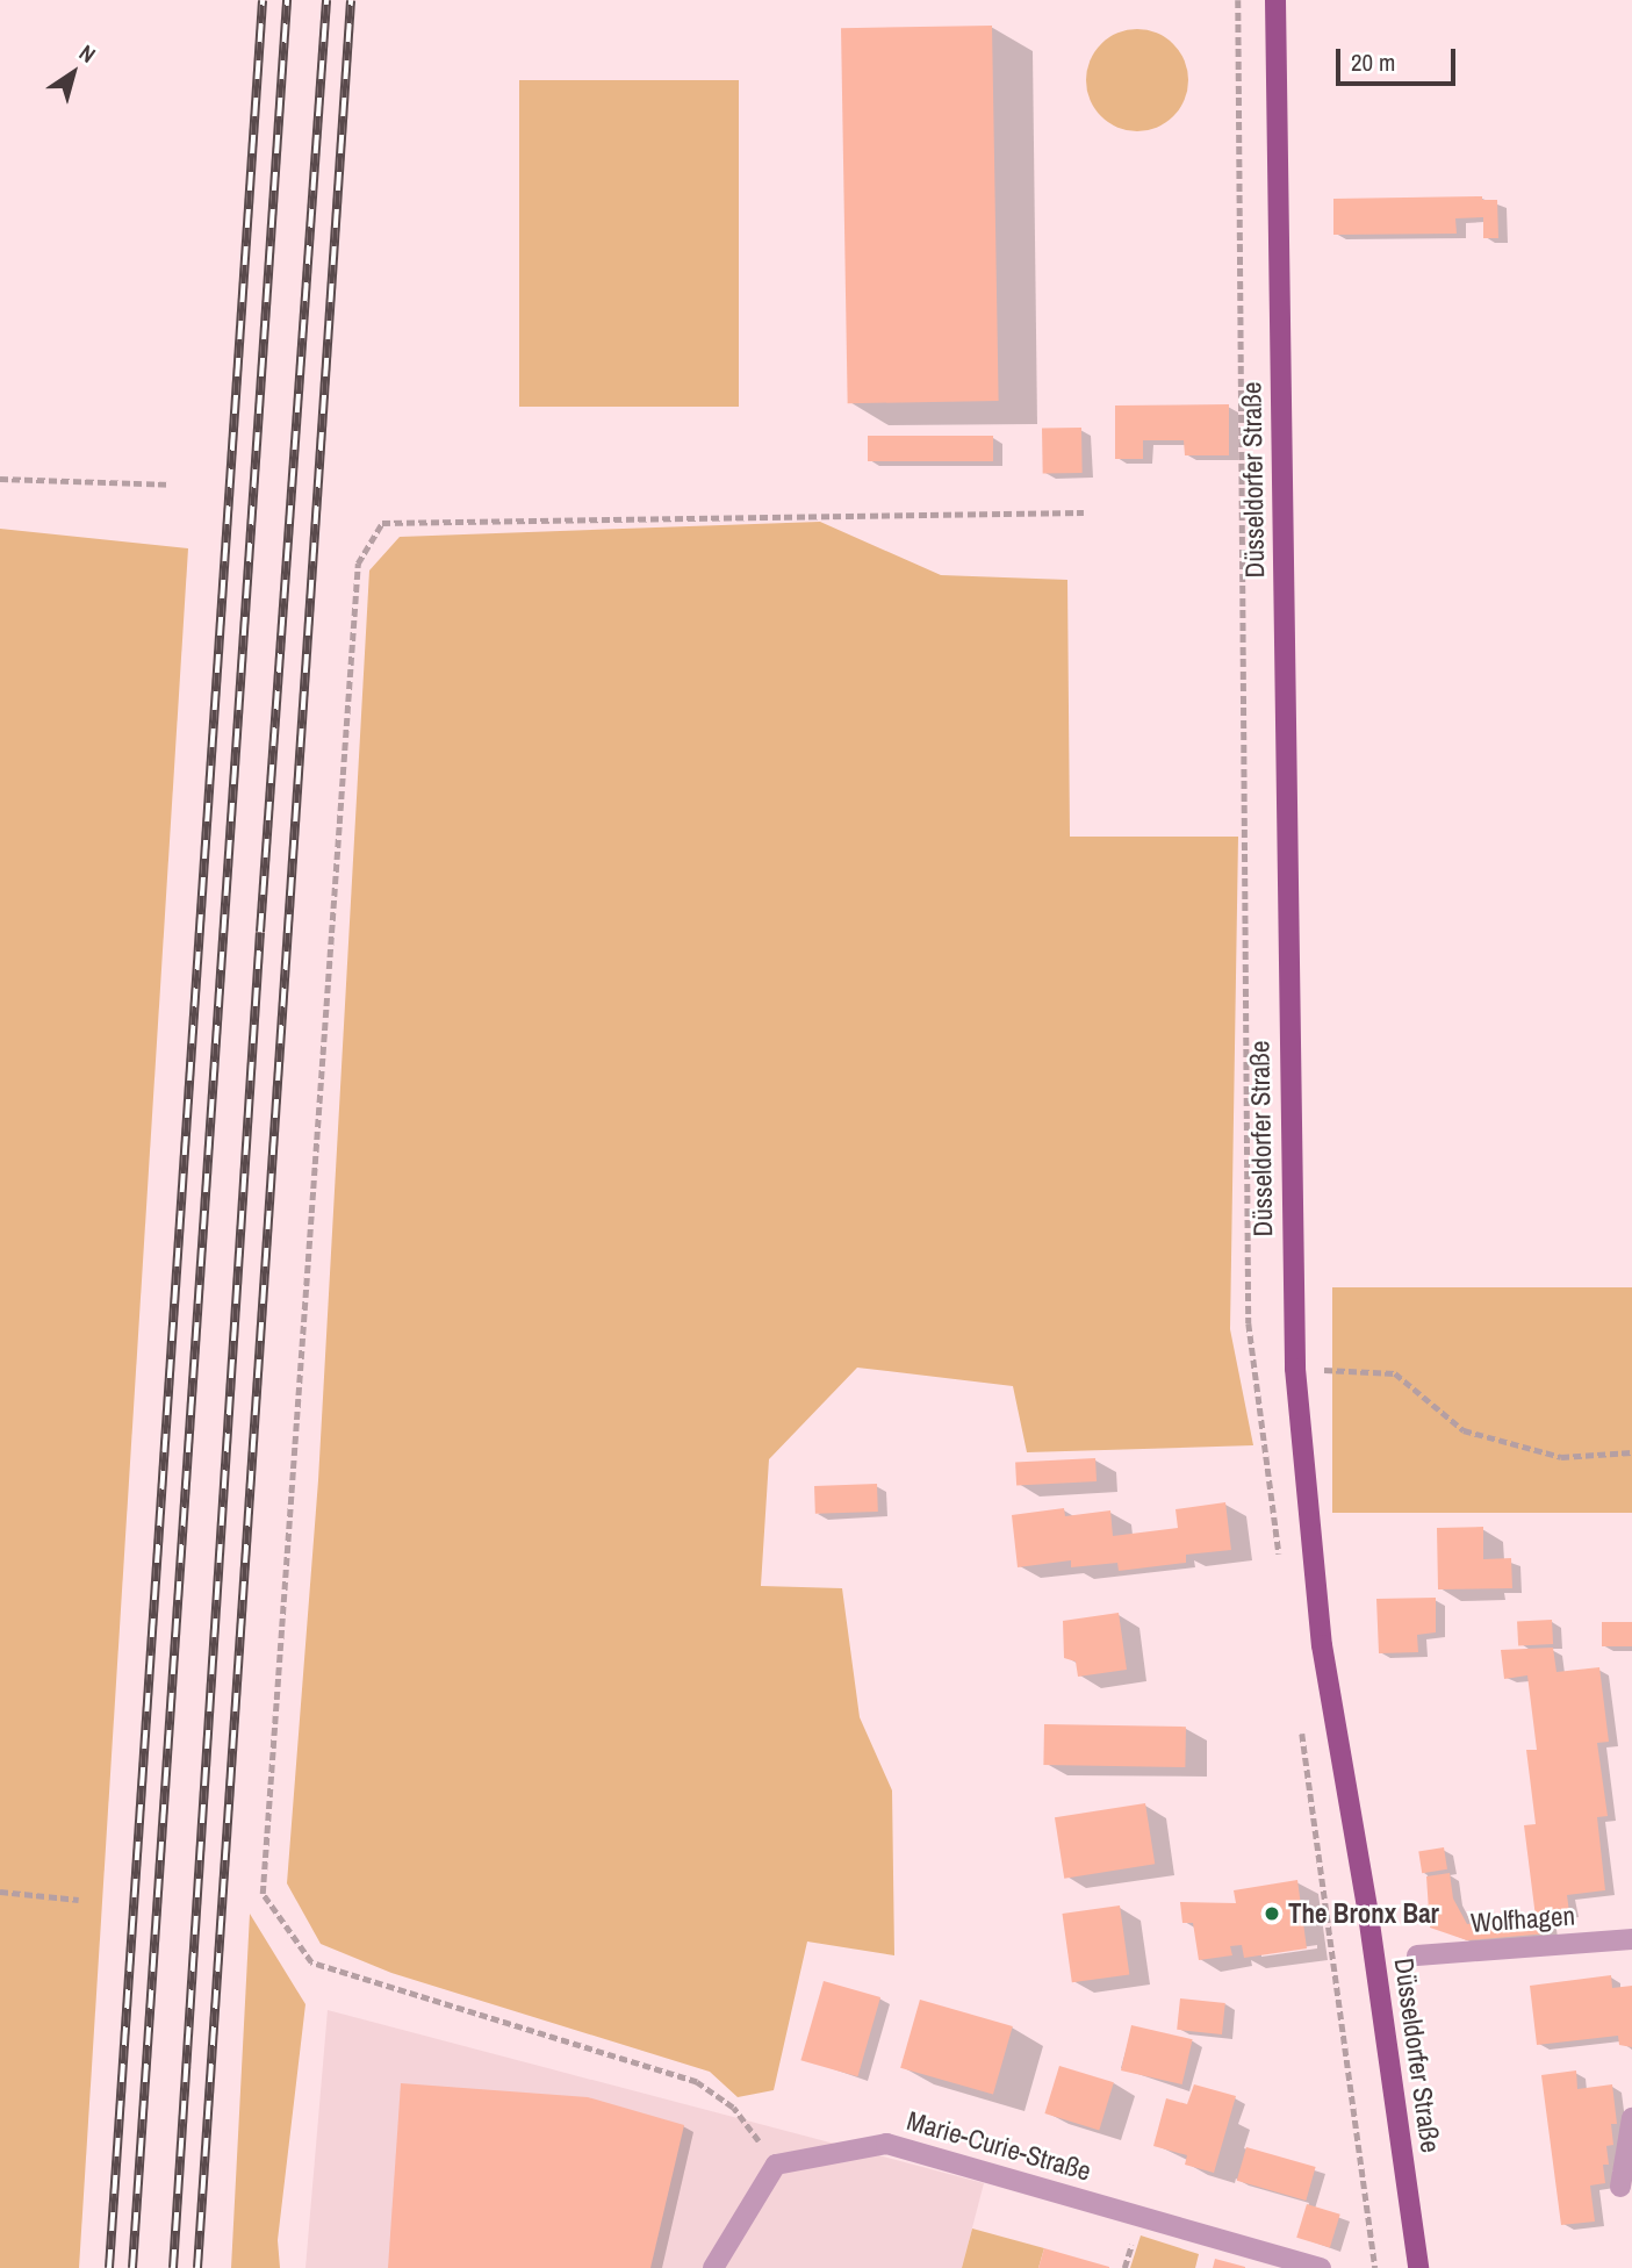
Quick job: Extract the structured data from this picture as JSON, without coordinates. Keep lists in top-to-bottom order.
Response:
{
  "streets": {
    "main road": ["Düsseldorfer Straße"],
    "street": ["Wolfhagen", "Marie-Curie-Straße"]
  },
  "places": ["The Bronx Bar"],
  "scale_bar": "20 m",
  "north": "top right"
}
